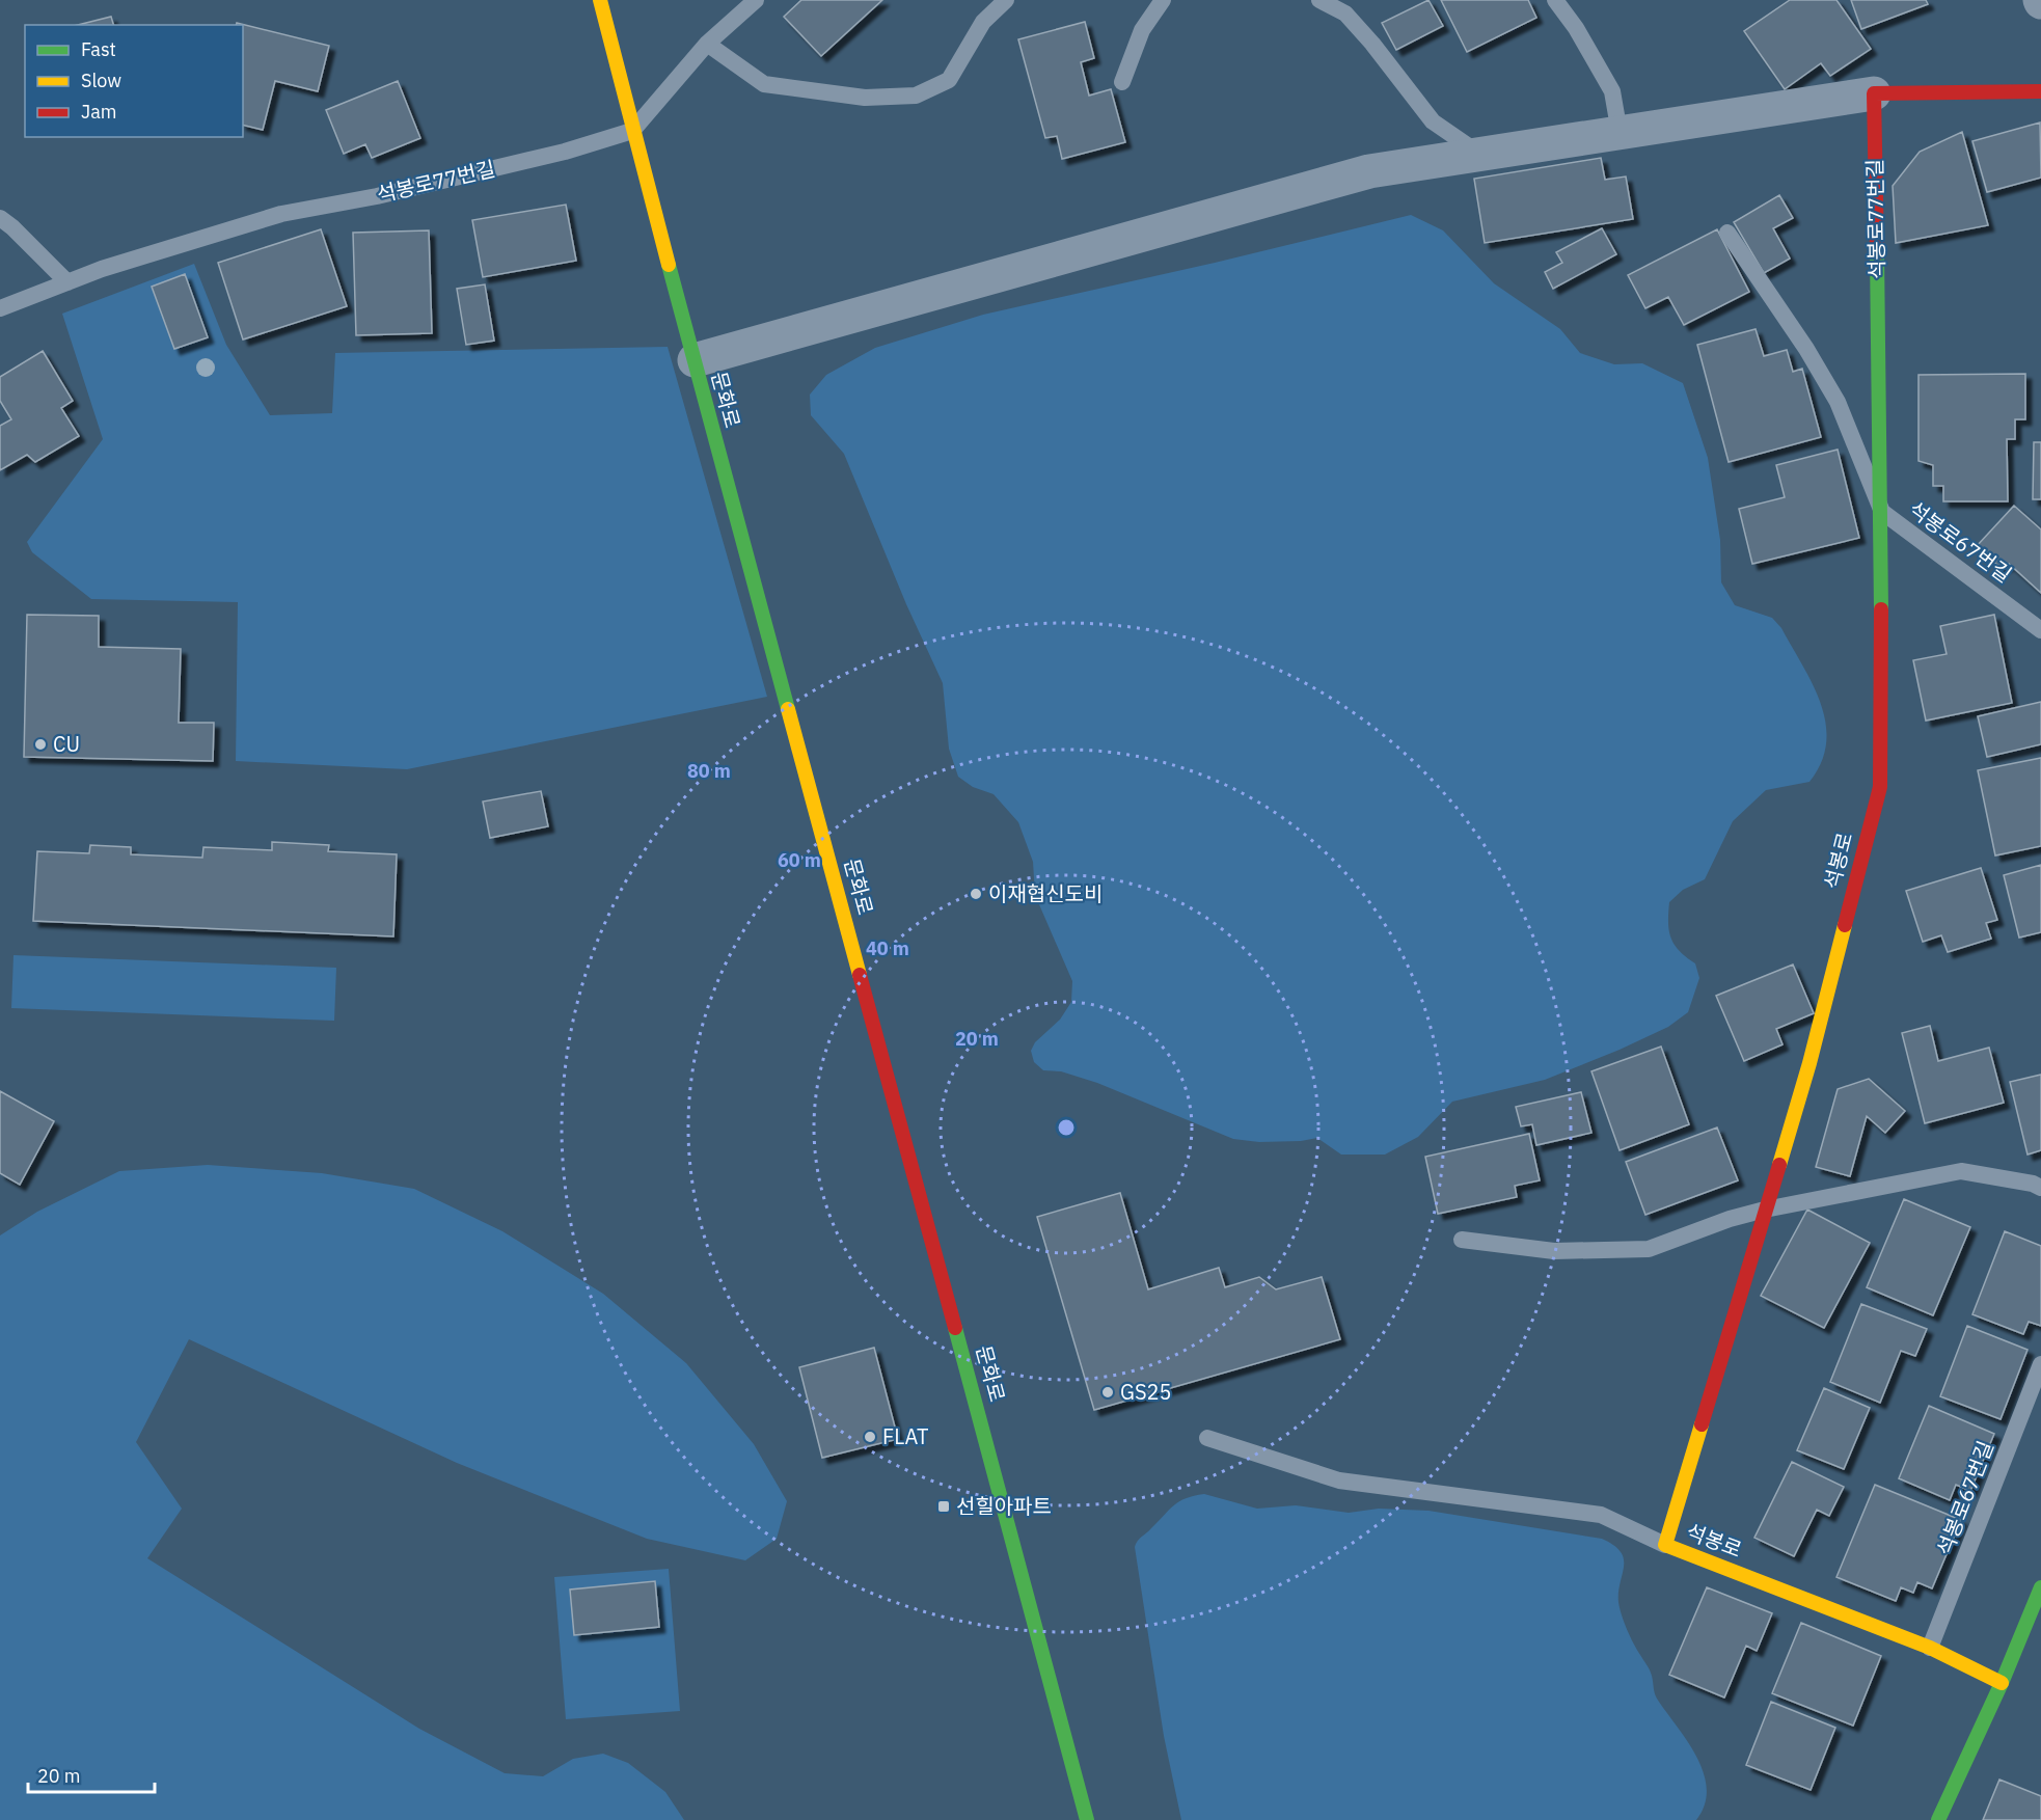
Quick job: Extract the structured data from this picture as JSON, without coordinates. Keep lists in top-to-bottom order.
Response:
{
  "streets": {
    "main road": ["석봉로77번길", "문화로", "석봉로"],
    "lane": ["석봉로67번길"]
  },
  "crossings": [
    ["석봉로77번길", "문화로"],
    ["석봉로77번길", "석봉로67번길"],
    ["석봉로77번길", "석봉로"],
    ["석봉로67번길", "석봉로"]
  ],
  "places": {
    "other": [
      "CU",
      "이재협신도비",
      "GS25",
      "FLAT"
    ],
    "transit": ["선힐아파트"]
  },
  "legend": ["Fast", "Slow", "Jam"],
  "scale_bar": "20 m",
  "rings": [
    "80 m",
    "60 m",
    "40 m",
    "20 m"
  ]
}
